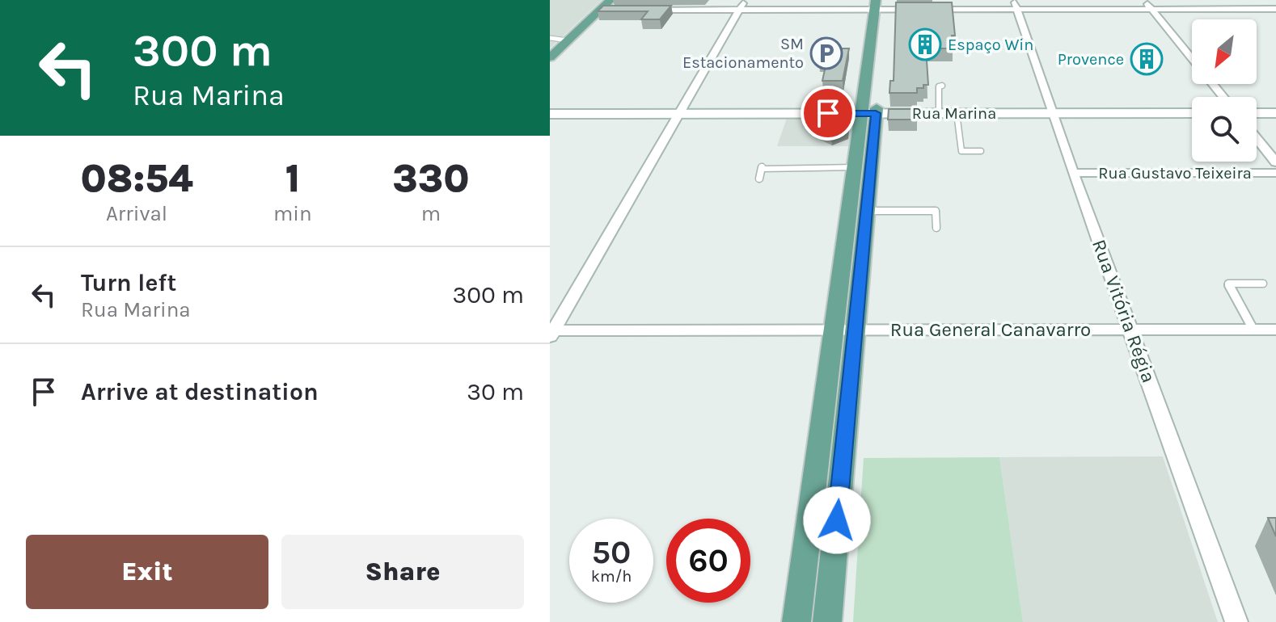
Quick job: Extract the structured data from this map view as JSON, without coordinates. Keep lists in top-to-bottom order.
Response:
{
  "streets": {
    "street": [
      "Rua Marina",
      "Rua Gustavo Teixeira",
      "Rua Vitória Régia",
      "Rua General Canavarro"
    ]
  },
  "crossings": [
    ["Rua Marina", "Rua Vitória Régia"],
    ["Rua Gustavo Teixeira", "Rua Vitória Régia"],
    ["Rua Vitória Régia", "Rua General Canavarro"]
  ],
  "places": {
    "building": ["Espaço Win", "Provence"],
    "parking": ["SM Estacionamento"]
  },
  "north": "bottom left",
  "page": {
    "turn": ["300 m", "Rua Marina"],
    "eta": [
      "08:54",
      "Arrival",
      "1",
      "min",
      "330",
      "m"
    ],
    "list": [
      {
        "name": "Turn left",
        "note": "Rua Marina",
        "value": "300 m"
      },
      {
        "name": "Arrive at destination",
        "value": "30 m"
      }
    ],
    "speed": "50 km/h",
    "limit": "60",
    "buttons": ["Exit", "Share"]
  }
}
